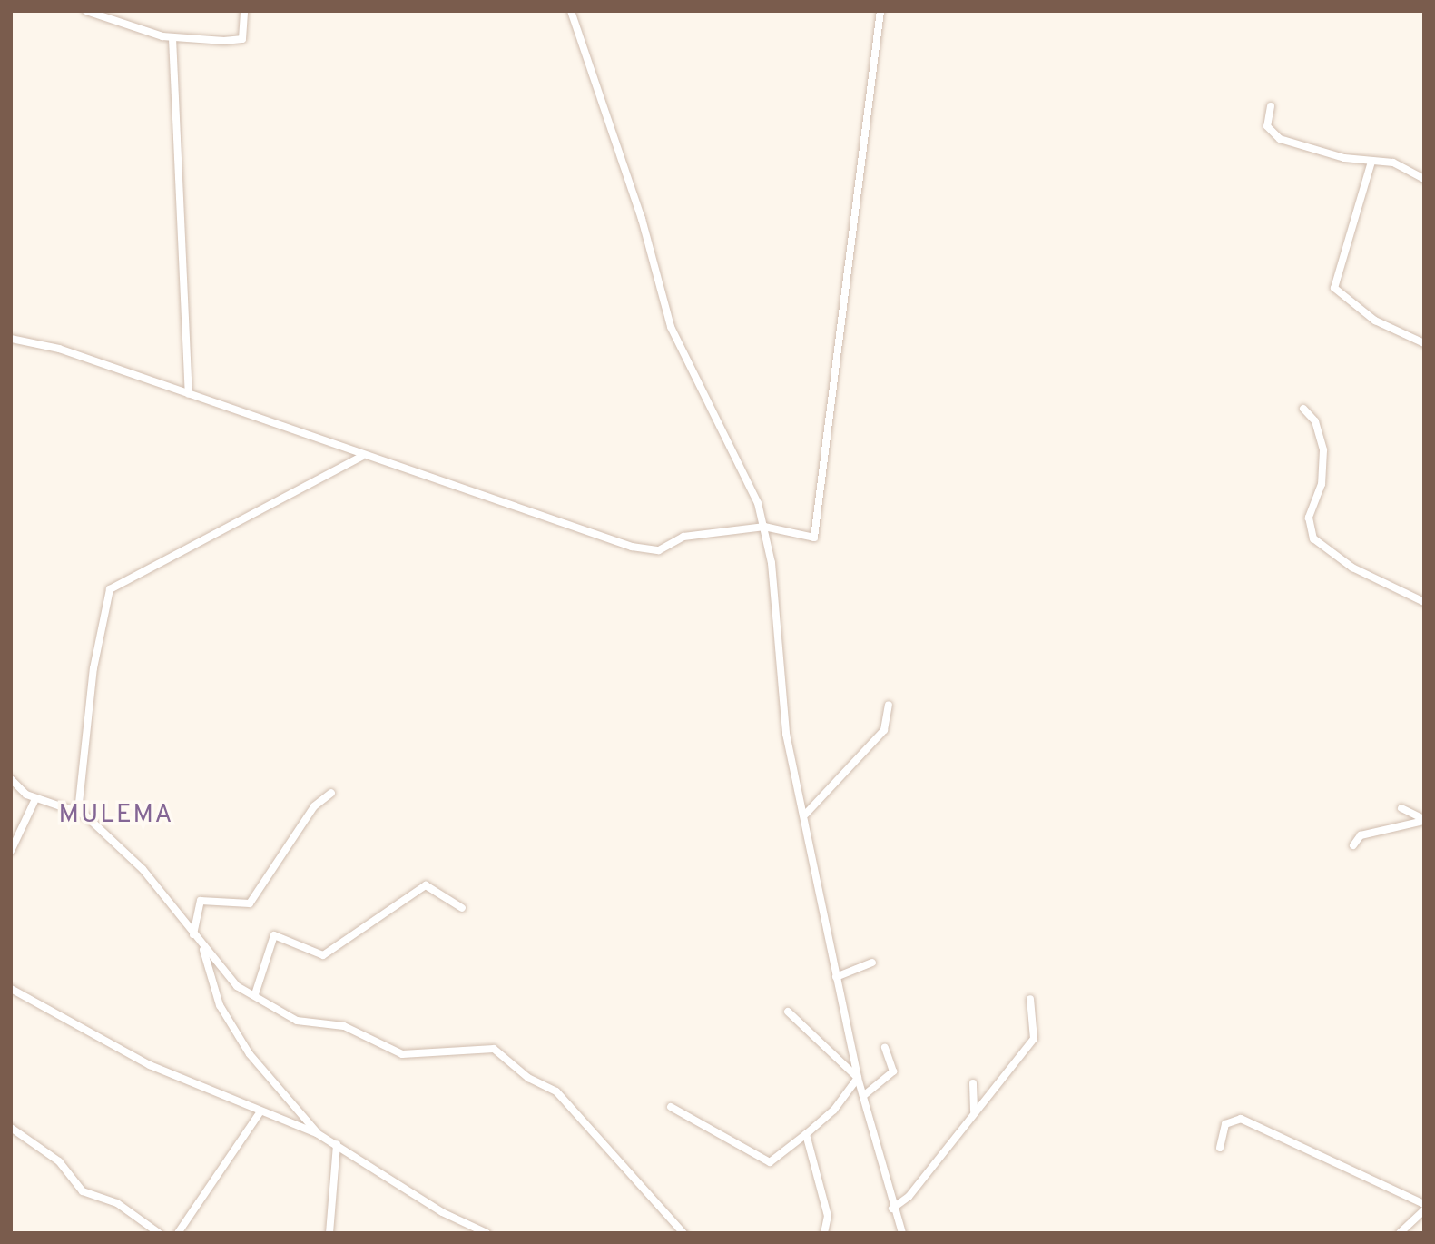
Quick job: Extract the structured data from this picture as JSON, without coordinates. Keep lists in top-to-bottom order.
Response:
{
  "districts": ["MULEMA"]
}
